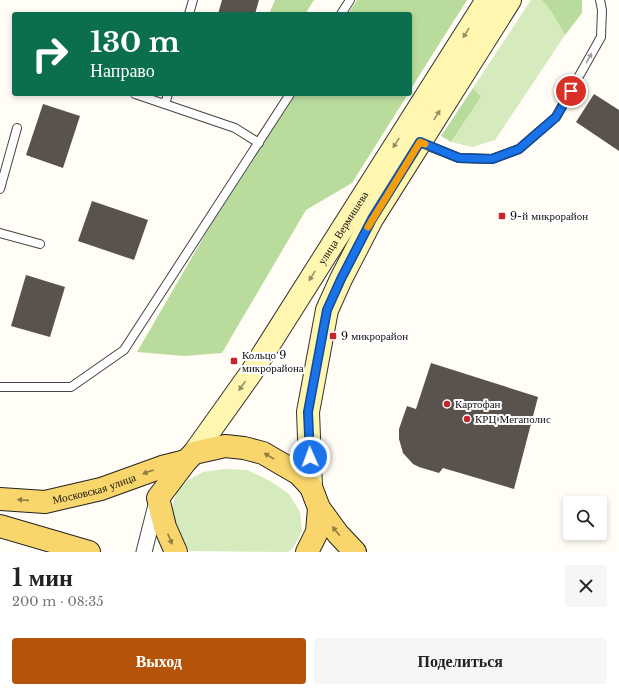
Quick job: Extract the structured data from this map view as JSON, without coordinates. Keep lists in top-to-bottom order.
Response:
{
  "streets": {
    "main road": ["улица Вермишева", "Московская улица"]
  },
  "crossings": [
    ["улица Вермишева", "Московская улица"]
  ],
  "one_way": ["Московская улица"],
  "places": {
    "transit": ["9-й микрорайон", "9 микрорайон", "Кольцо 9 микрорайона"],
    "other": ["Картофан", "КРЦ Мегаполис"]
  },
  "page": {
    "turn": ["130 m", "Направо"],
    "heading": ["1 мин", "200 m · 08:35"],
    "buttons": ["Выход", "Поделиться"]
  }
}
